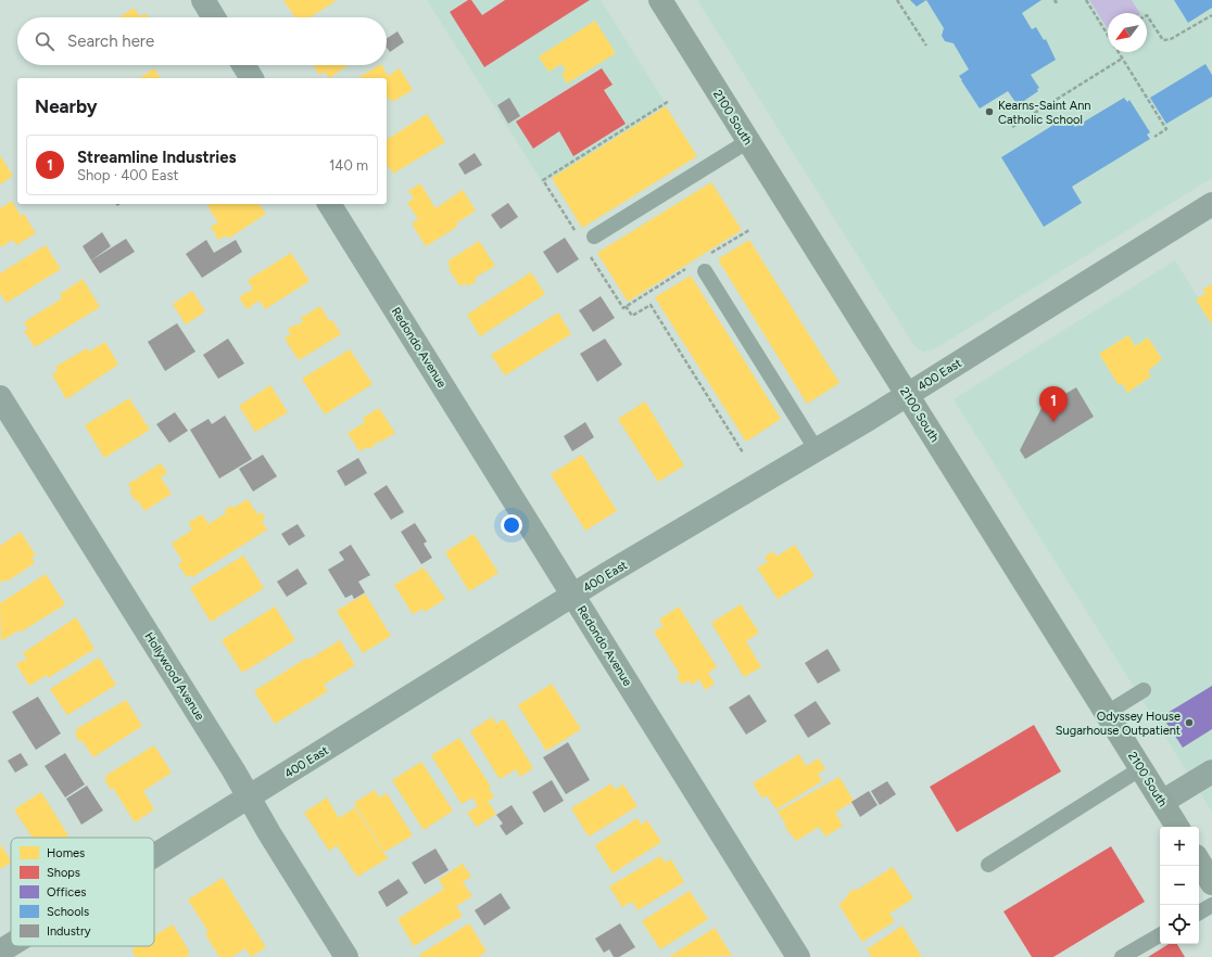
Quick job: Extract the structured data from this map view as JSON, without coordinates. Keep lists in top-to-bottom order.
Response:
{
  "streets": {
    "main road": ["2100 South"],
    "street": ["Redondo Avenue", "400 East", "Hollywood Avenue"]
  },
  "crossings": [
    ["2100 South", "400 East"],
    ["Redondo Avenue", "400 East"],
    ["400 East", "Hollywood Avenue"]
  ],
  "places": ["Kearns-Saint Ann Catholic School", "Odyssey House Sugarhouse Outpatient"],
  "legend": [
    "Homes",
    "Shops",
    "Offices",
    "Schools",
    "Industry"
  ],
  "north": "bottom left",
  "page": {
    "search": "Search here",
    "heading": "Nearby",
    "list": [
      {
        "mark": "1",
        "name": "Streamline Industries",
        "note": "Shop · 400 East",
        "value": "140 m"
      }
    ],
    "pins": "1",
    "map_buttons": ["+", "−"]
  }
}
